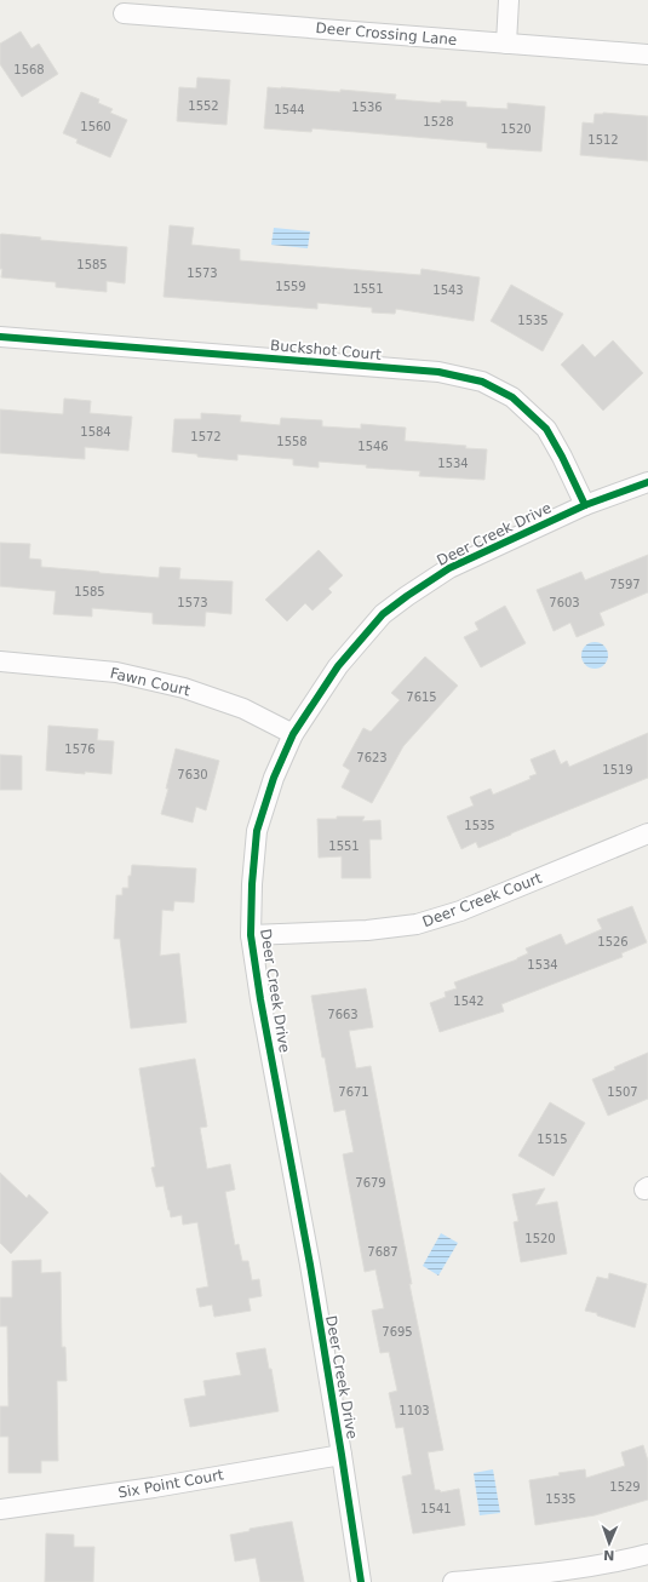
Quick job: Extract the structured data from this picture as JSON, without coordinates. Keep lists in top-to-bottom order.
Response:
{
  "streets": {
    "street": [
      "Deer Crossing Lane",
      "Buckshot Court",
      "Deer Creek Drive",
      "Fawn Court",
      "Deer Creek Court",
      "Six Point Court"
    ]
  },
  "crossings": [
    ["Buckshot Court", "Deer Creek Drive"],
    ["Deer Creek Drive", "Fawn Court"],
    ["Deer Creek Drive", "Deer Creek Court"],
    ["Deer Creek Drive", "Six Point Court"]
  ],
  "house_numbers": [
    "1568",
    "1552",
    "1536",
    "1544",
    "1528",
    "1560",
    "1520",
    "1512",
    "1585",
    "1573",
    "1559",
    "1551",
    "1543",
    "1535",
    "1584",
    "1572",
    "1558",
    "1546",
    "1534",
    "7597",
    "1585",
    "1573",
    "7603",
    "7615",
    "1576",
    "7623",
    "1519",
    "7630",
    "1535",
    "1551",
    "1526",
    "1534",
    "1542",
    "7663",
    "7671",
    "1507",
    "1515",
    "7679",
    "1520",
    "7687",
    "7695",
    "1103",
    "1529",
    "1535",
    "1541"
  ],
  "north": "bottom"
}
